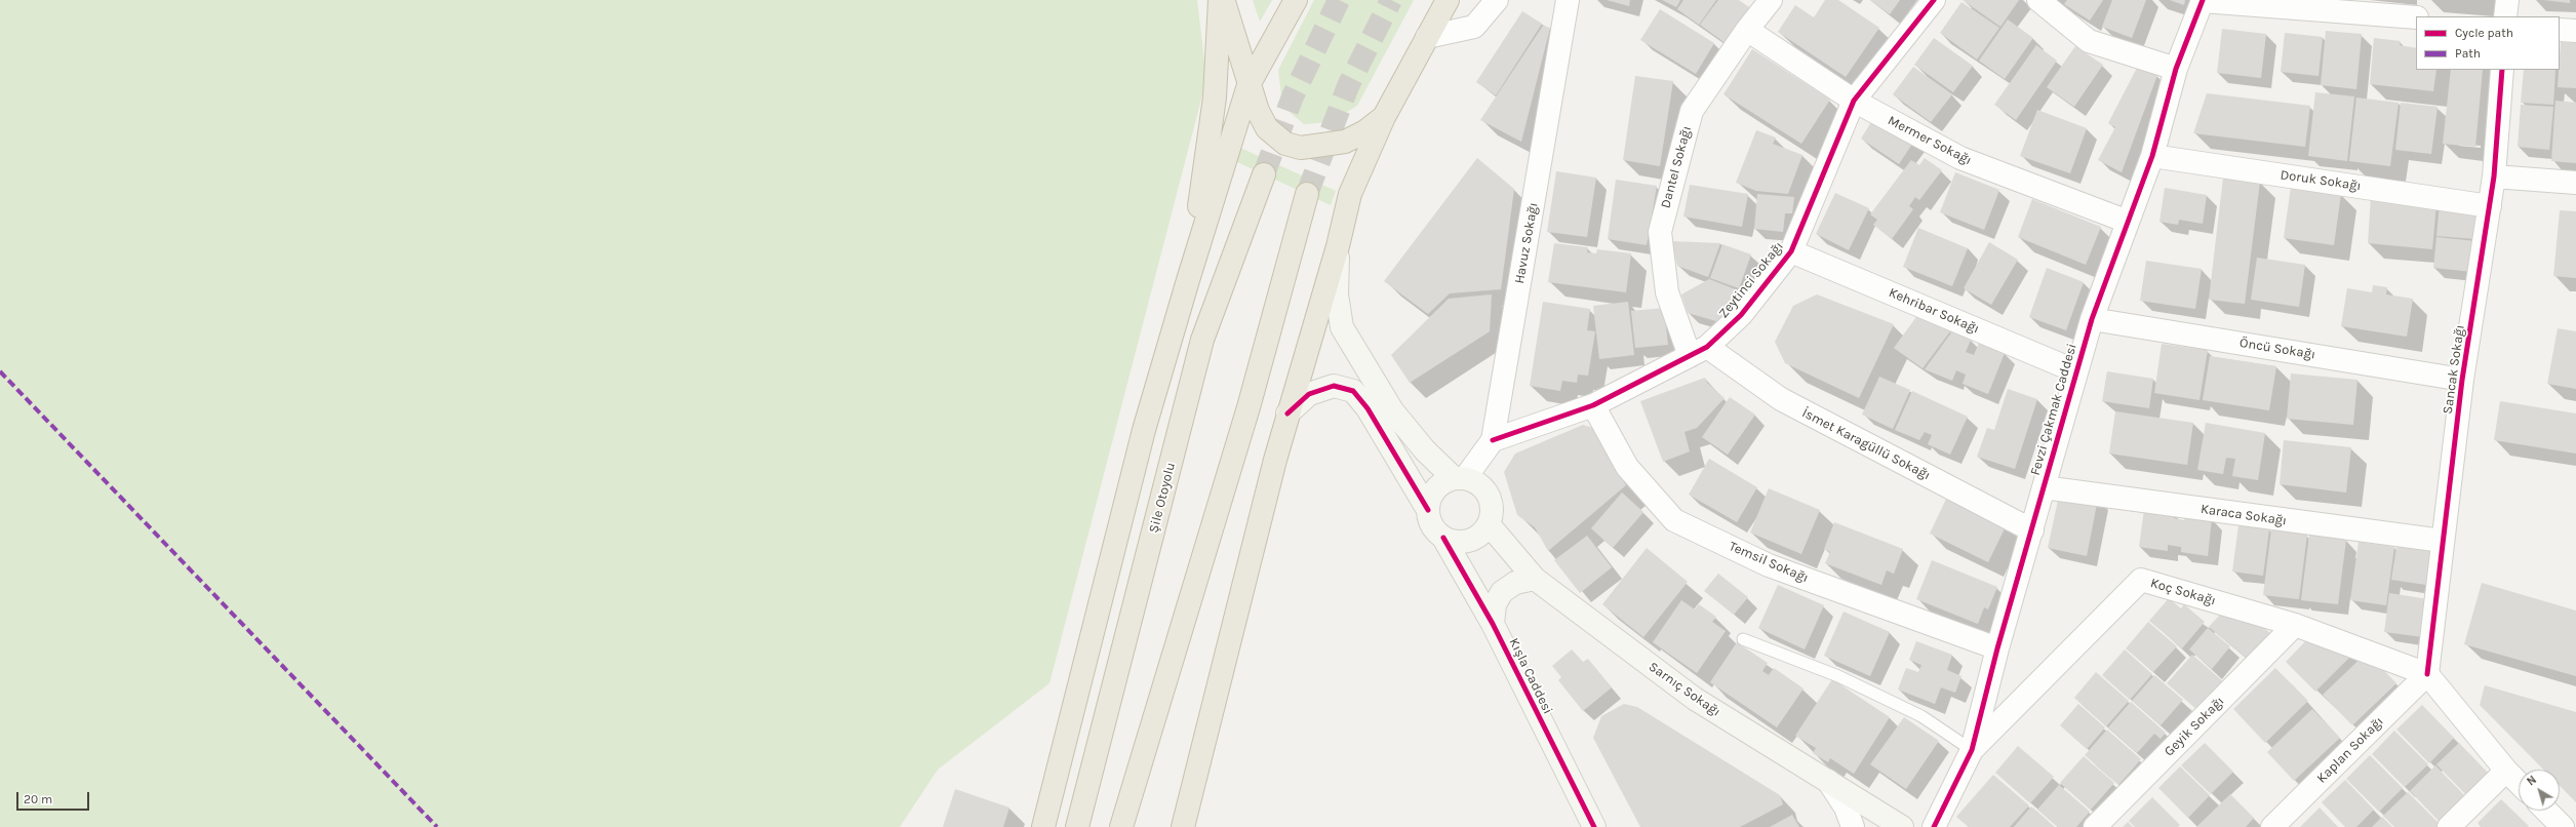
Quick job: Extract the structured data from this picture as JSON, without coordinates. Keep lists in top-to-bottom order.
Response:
{
  "streets": {
    "highway": ["Şile Otoyolu"],
    "street": [
      "Mermer Sokağı",
      "Dantel Sokağı",
      "Doruk Sokağı",
      "Havuz Sokağı",
      "Zeytinci Sokağı",
      "Kehribar Sokağı",
      "Öncü Sokağı",
      "Sancak Sokağı",
      "Fevzi Çakmak Caddesi",
      "İsmet Karagüllü Sokağı",
      "Karaca Sokağı",
      "Temsil Sokağı",
      "Koç Sokağı",
      "Kışla Caddesi",
      "Sarnıç Sokağı",
      "Geyik Sokağı",
      "Kaplan Sokağı"
    ]
  },
  "crossings": [
    ["Mermer Sokağı", "Dantel Sokağı"],
    ["Mermer Sokağı", "Zeytinci Sokağı"],
    ["Mermer Sokağı", "Fevzi Çakmak Caddesi"],
    ["Dantel Sokağı", "Zeytinci Sokağı"],
    ["Dantel Sokağı", "İsmet Karagüllü Sokağı"],
    ["Doruk Sokağı", "Sancak Sokağı"],
    ["Doruk Sokağı", "Fevzi Çakmak Caddesi"],
    ["Havuz Sokağı", "Zeytinci Sokağı"],
    ["Havuz Sokağı", "Kışla Caddesi"],
    ["Havuz Sokağı", "Sarnıç Sokağı"],
    ["Zeytinci Sokağı", "Kehribar Sokağı"],
    ["Zeytinci Sokağı", "İsmet Karagüllü Sokağı"],
    ["Zeytinci Sokağı", "Temsil Sokağı"],
    ["Kehribar Sokağı", "Fevzi Çakmak Caddesi"],
    ["Öncü Sokağı", "Sancak Sokağı"],
    ["Öncü Sokağı", "Fevzi Çakmak Caddesi"],
    ["Sancak Sokağı", "Karaca Sokağı"],
    ["Sancak Sokağı", "Koç Sokağı"],
    ["Sancak Sokağı", "Kaplan Sokağı"],
    ["Fevzi Çakmak Caddesi", "İsmet Karagüllü Sokağı"],
    ["Fevzi Çakmak Caddesi", "Karaca Sokağı"],
    ["Fevzi Çakmak Caddesi", "Temsil Sokağı"],
    ["Fevzi Çakmak Caddesi", "Koç Sokağı"],
    ["Koç Sokağı", "Geyik Sokağı"],
    ["Koç Sokağı", "Kaplan Sokağı"],
    ["Kışla Caddesi", "Sarnıç Sokağı"]
  ],
  "legend": ["Cycle path", "Path"],
  "scale_bar": "20 m",
  "north": "top left"
}
